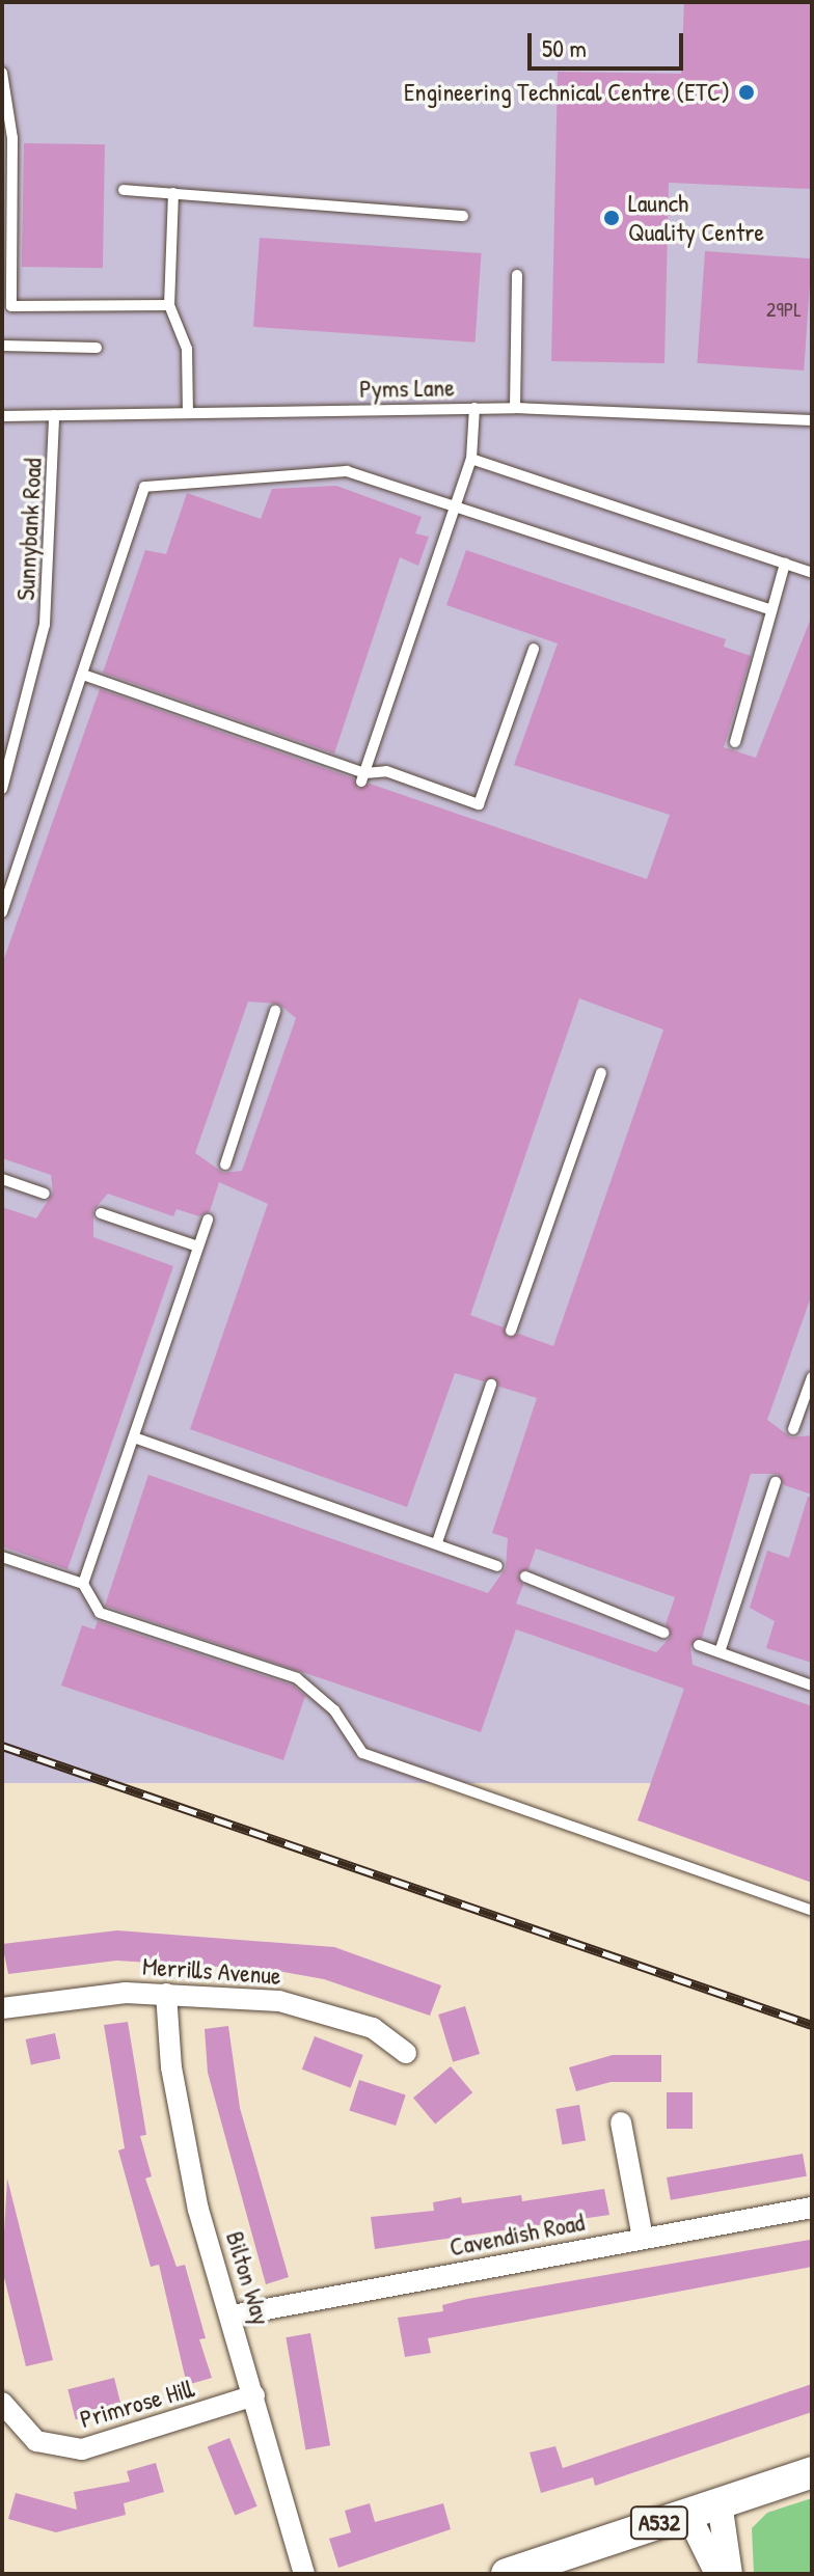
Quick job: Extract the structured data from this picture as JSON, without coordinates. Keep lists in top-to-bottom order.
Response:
{
  "streets": {
    "main road": ["A532"],
    "street": [
      "Merrills Avenue",
      "Cavendish Road",
      "Bilton Way",
      "Primrose Hill"
    ],
    "lane": ["Pyms Lane", "Sunnybank Road"]
  },
  "crossings": [
    ["Pyms Lane", "Sunnybank Road"],
    ["Merrills Avenue", "Bilton Way"],
    ["Cavendish Road", "Bilton Way"],
    ["Bilton Way", "Primrose Hill"]
  ],
  "places": ["Engineering Technical Centre (ETC)", "Launch Quality Centre"],
  "house_numbers": ["29PL"],
  "scale_bar": "50 m"
}
